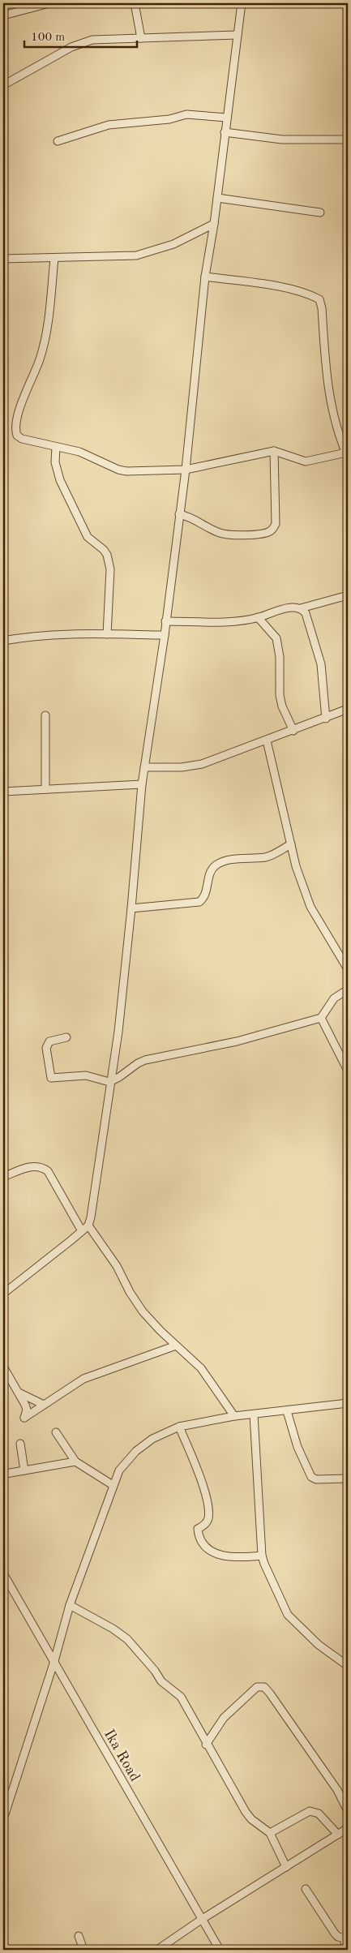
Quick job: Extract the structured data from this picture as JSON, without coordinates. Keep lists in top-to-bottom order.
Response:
{
  "streets": {
    "street": ["Ika Road"]
  },
  "scale_bar": "100 m"
}
